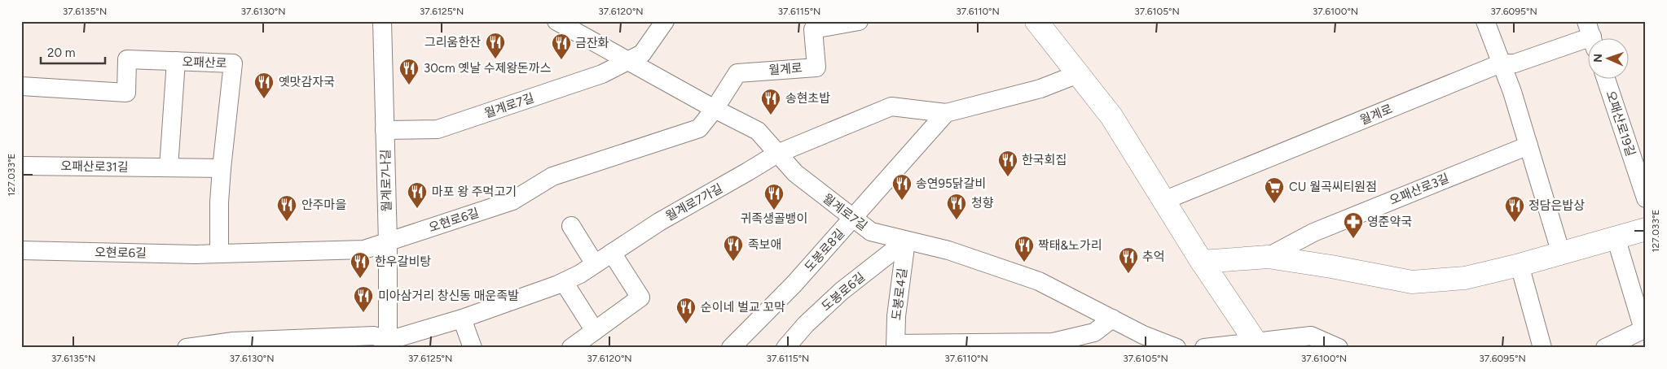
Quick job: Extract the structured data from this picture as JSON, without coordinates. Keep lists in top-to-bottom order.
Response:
{
  "streets": {
    "street": [
      "오패산로",
      "월계로",
      "월계로7길",
      "오패산로19길",
      "오패산로31길",
      "월계로7나길",
      "오패산로3길",
      "월계로7가길",
      "오현로6길",
      "도봉로8길",
      "도봉로6길",
      "도봉로4길"
    ]
  },
  "crossings": [
    ["오패산로", "오패산로31길"],
    ["월계로", "월계로7길"],
    ["월계로", "오현로6길"],
    ["월계로7길", "월계로7나길"],
    ["월계로7길", "월계로7가길"],
    ["월계로7길", "오현로6길"],
    ["월계로7길", "도봉로8길"],
    ["월계로7길", "도봉로6길"],
    ["월계로7길", "도봉로4길"],
    ["월계로7나길", "월계로7가길"],
    ["월계로7나길", "오현로6길"],
    ["도봉로6길", "도봉로4길"]
  ],
  "places": {
    "restaurant": [
      "그리움한잔",
      "금잔화",
      "30cm 옛날 수제왕돈까스",
      "옛맛감자국",
      "송현초밥",
      "한국회집",
      "송연95닭갈비",
      "마포 왕 주먹고기",
      "귀족생골뱅이",
      "청향",
      "안주마을",
      "정담은밥상",
      "족보애",
      "짝태&노가리",
      "추억",
      "한우갈비탕",
      "미아삼거리 창신동 매운족발",
      "순이네 벌교 꼬막"
    ],
    "supermarket": ["CU 월곡씨티원점"],
    "pharmacy": ["영준약국"]
  },
  "scale_bar": "20 m",
  "north": "left",
  "coordinates": [
    "37.6135°N",
    "37.6130°N",
    "37.6125°N",
    "37.6120°N",
    "37.6115°N",
    "37.6110°N",
    "37.6105°N",
    "37.6100°N",
    "37.6095°N",
    "127.033°E"
  ]
}
